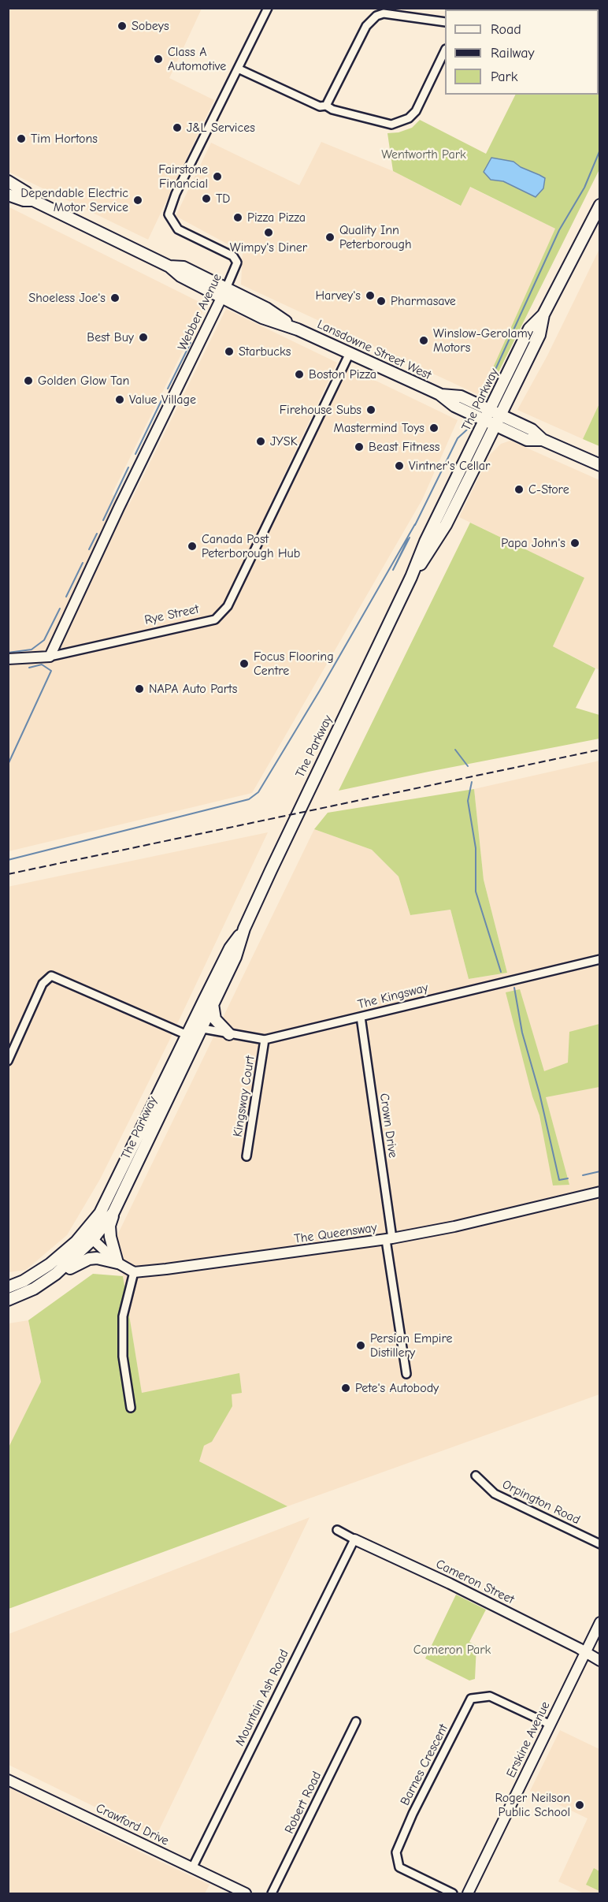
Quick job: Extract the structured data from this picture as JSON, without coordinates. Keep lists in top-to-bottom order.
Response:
{
  "streets": {
    "main road": ["Lansdowne Street West", "The Parkway"],
    "street": [
      "Webber Avenue",
      "Rye Street",
      "The Kingsway",
      "Kingsway Court",
      "Crown Drive",
      "The Queensway",
      "Orpington Road",
      "Cameron Street",
      "Mountain Ash Road",
      "Erskine Avenue",
      "Barnes Crescent",
      "Robert Road",
      "Crawford Drive"
    ]
  },
  "crossings": [
    ["Webber Avenue", "Lansdowne Street West"],
    ["Webber Avenue", "Rye Street"],
    ["Lansdowne Street West", "The Parkway"],
    ["Lansdowne Street West", "Rye Street"],
    ["The Parkway", "The Kingsway"],
    ["The Kingsway", "Kingsway Court"],
    ["The Kingsway", "Crown Drive"],
    ["Crown Drive", "The Queensway"],
    ["Cameron Street", "Mountain Ash Road"],
    ["Cameron Street", "Erskine Avenue"],
    ["Mountain Ash Road", "Crawford Drive"],
    ["Erskine Avenue", "Barnes Crescent"]
  ],
  "parks": ["Wentworth Park", "Cameron Park"],
  "places": [
    "Sobeys",
    "Class A Automotive",
    "J&L Services",
    "Tim Hortons",
    "Fairstone Financial",
    "TD",
    "Dependable Electric Motor Service",
    "Pizza Pizza",
    "Wimpy's Diner",
    "Quality Inn Peterborough",
    "Harvey's",
    "Shoeless Joe's",
    "Pharmasave",
    "Best Buy",
    "Winslow-Gerolamy Motors",
    "Starbucks",
    "Boston Pizza",
    "Golden Glow Tan",
    "Value Village",
    "Firehouse Subs",
    "Mastermind Toys",
    "JYSK",
    "Beast Fitness",
    "Vintner's Cellar",
    "C-Store",
    "Papa John's",
    "Canada Post Peterborough Hub",
    "Focus Flooring Centre",
    "NAPA Auto Parts",
    "Persian Empire Distillery",
    "Pete's Autobody",
    "Roger Neilson Public School"
  ],
  "legend": ["Road", "Railway", "Park"]
}
